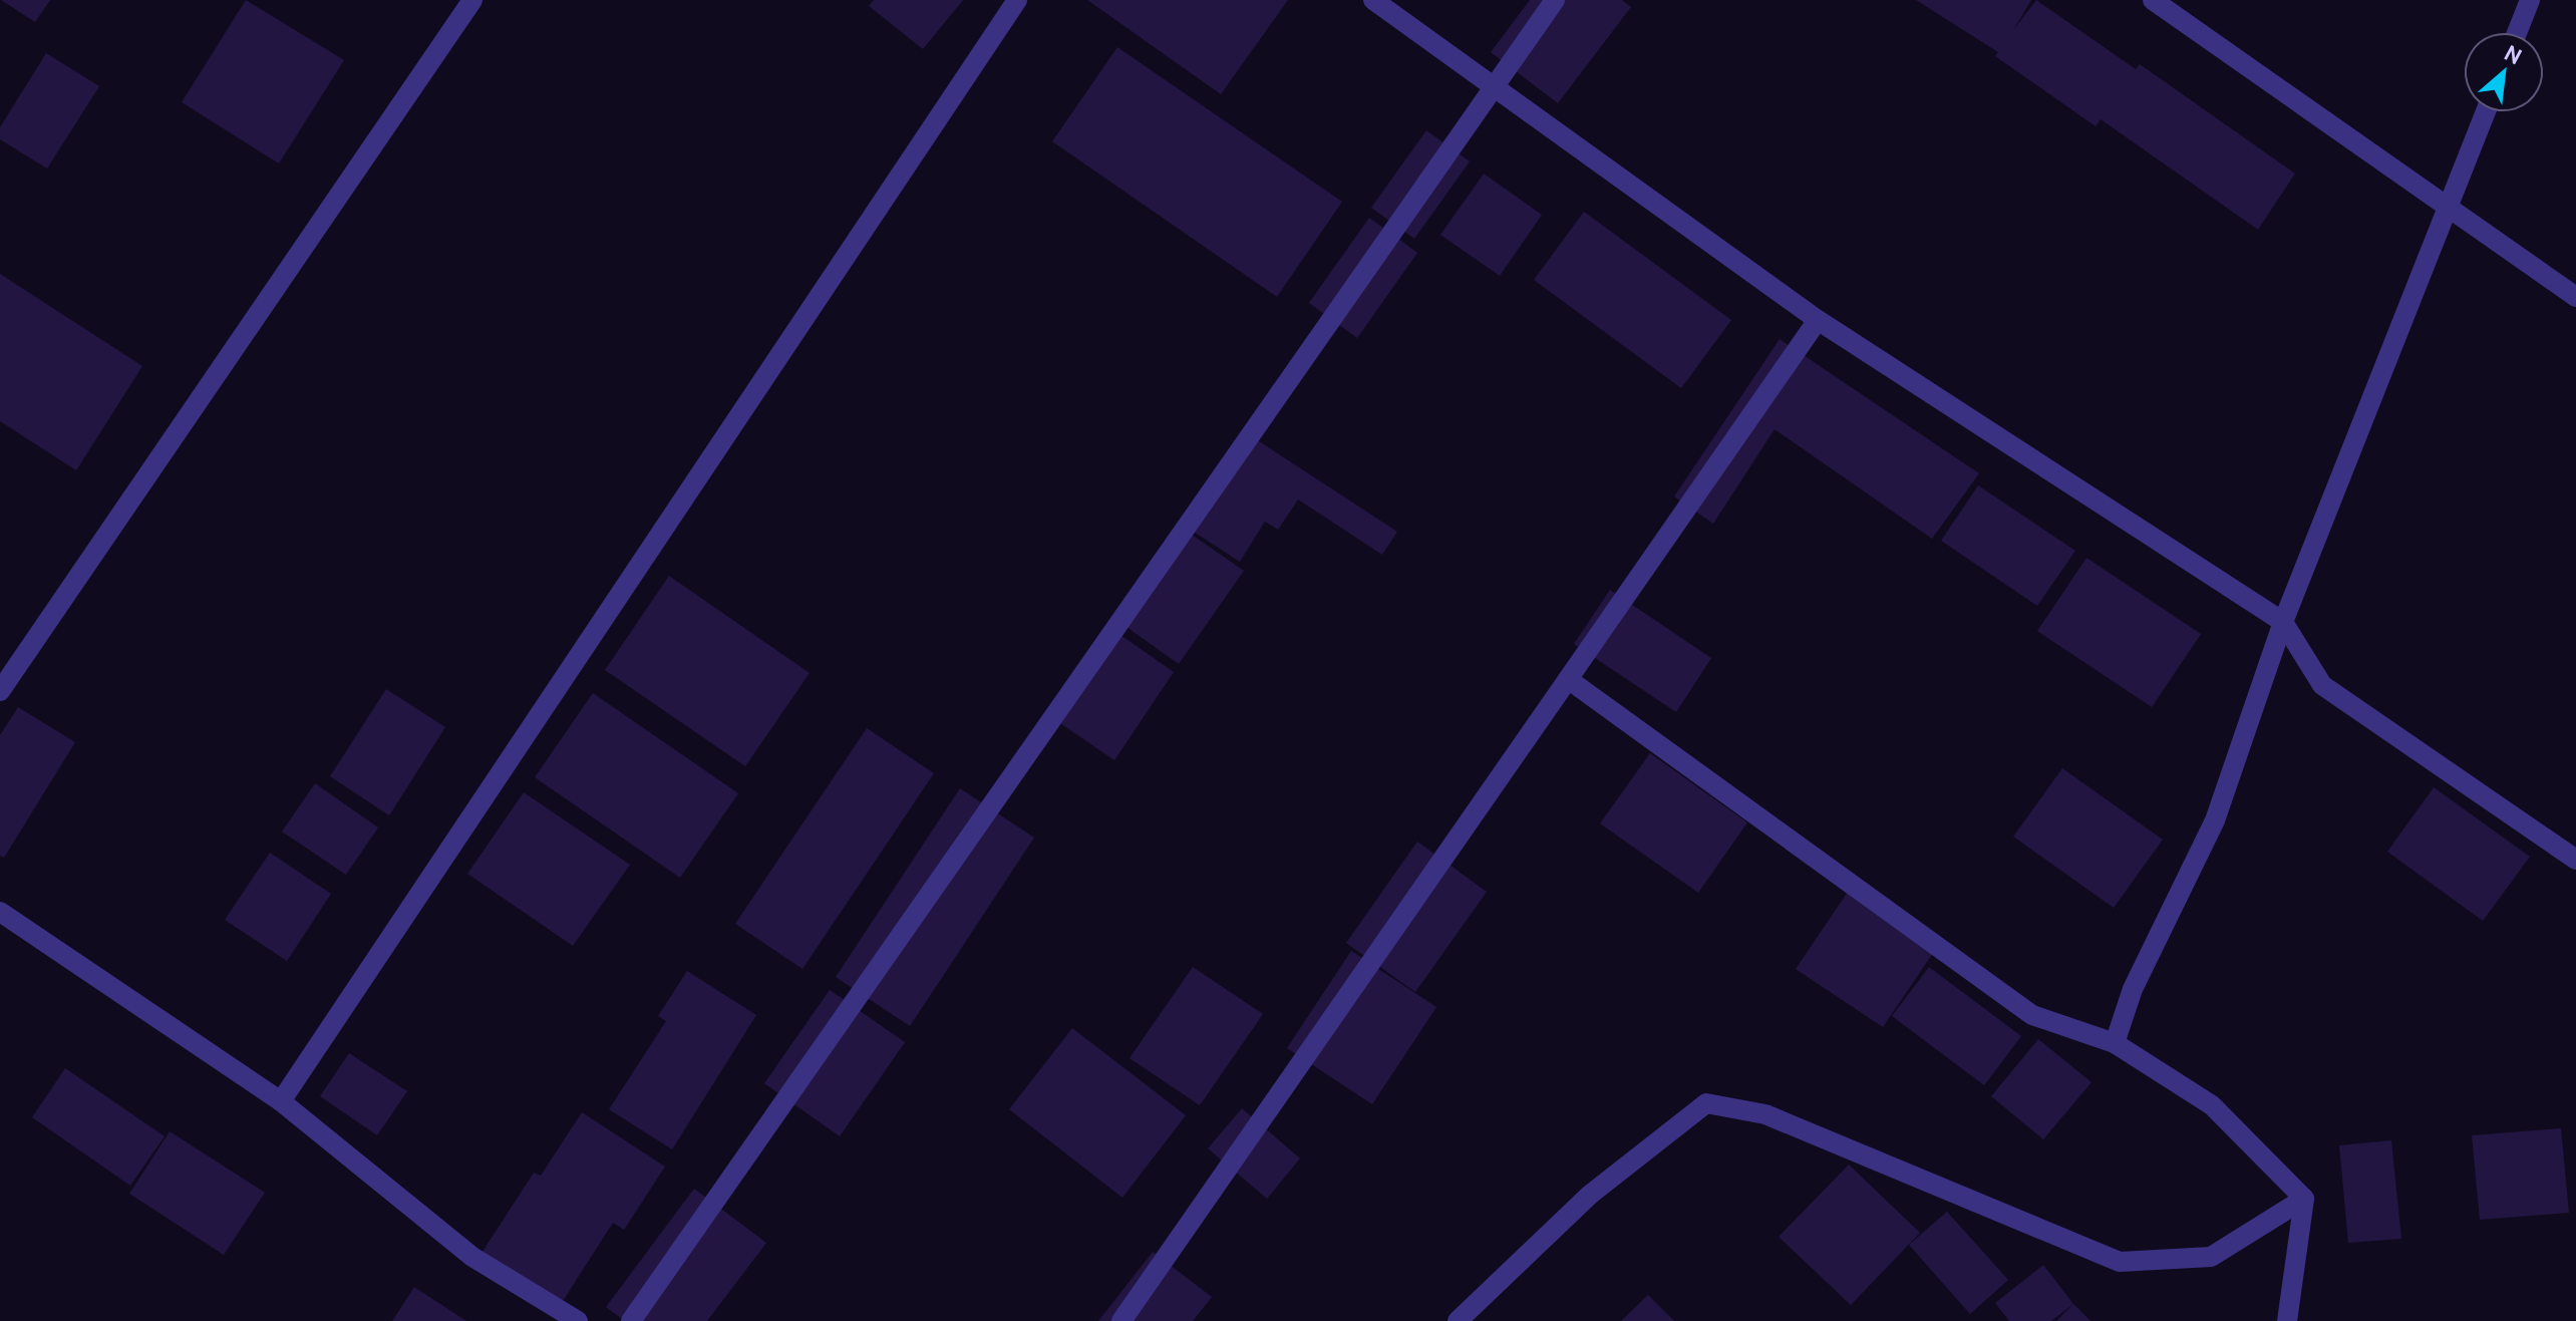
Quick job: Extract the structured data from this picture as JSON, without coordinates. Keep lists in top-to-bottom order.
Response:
{
  "north": "top right"
}
